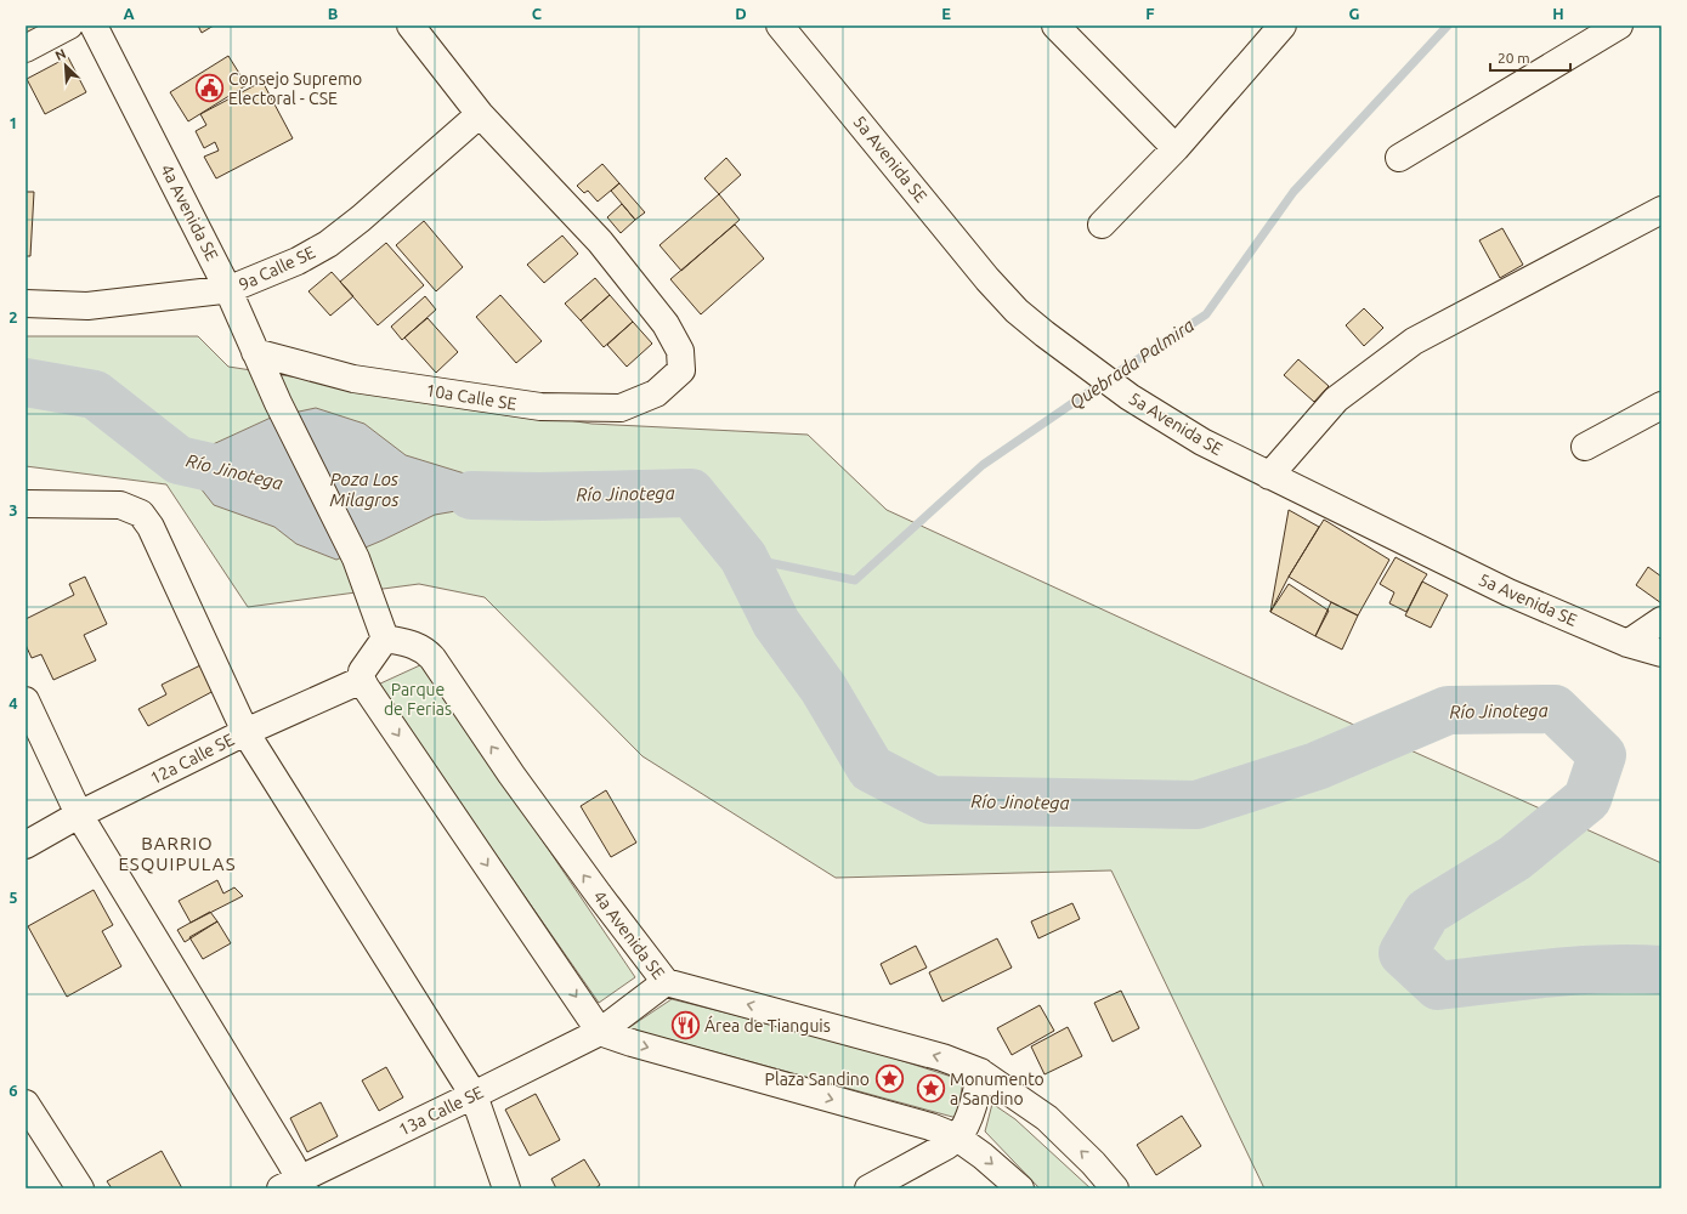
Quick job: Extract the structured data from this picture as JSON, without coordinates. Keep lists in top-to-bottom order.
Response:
{
  "streets": {
    "street": [
      "5a Avenida SE",
      "4a Avenida SE",
      "9a Calle SE",
      "10a Calle SE",
      "12a Calle SE",
      "13a Calle SE"
    ]
  },
  "crossings": [
    ["4a Avenida SE", "9a Calle SE"],
    ["4a Avenida SE", "10a Calle SE"],
    ["4a Avenida SE", "13a Calle SE"],
    ["9a Calle SE", "10a Calle SE"]
  ],
  "districts": ["BARRIO ESQUIPULAS"],
  "water": ["Quebrada Palmira", "Río Jinotega", "Poza Los Milagros"],
  "parks": ["Parque de Ferias"],
  "places": {
    "public building": ["Consejo Supremo Electoral - CSE"],
    "restaurant": ["Área de Tianguis"],
    "place": ["Plaza Sandino", "Monumento a Sandino"]
  },
  "scale_bar": "20 m",
  "north": "top left",
  "grid": {
    "columns": [
      "A",
      "B",
      "C",
      "D",
      "E",
      "F",
      "G",
      "H"
    ],
    "rows": [
      "1",
      "2",
      "3",
      "4",
      "5",
      "6"
    ]
  }
}
